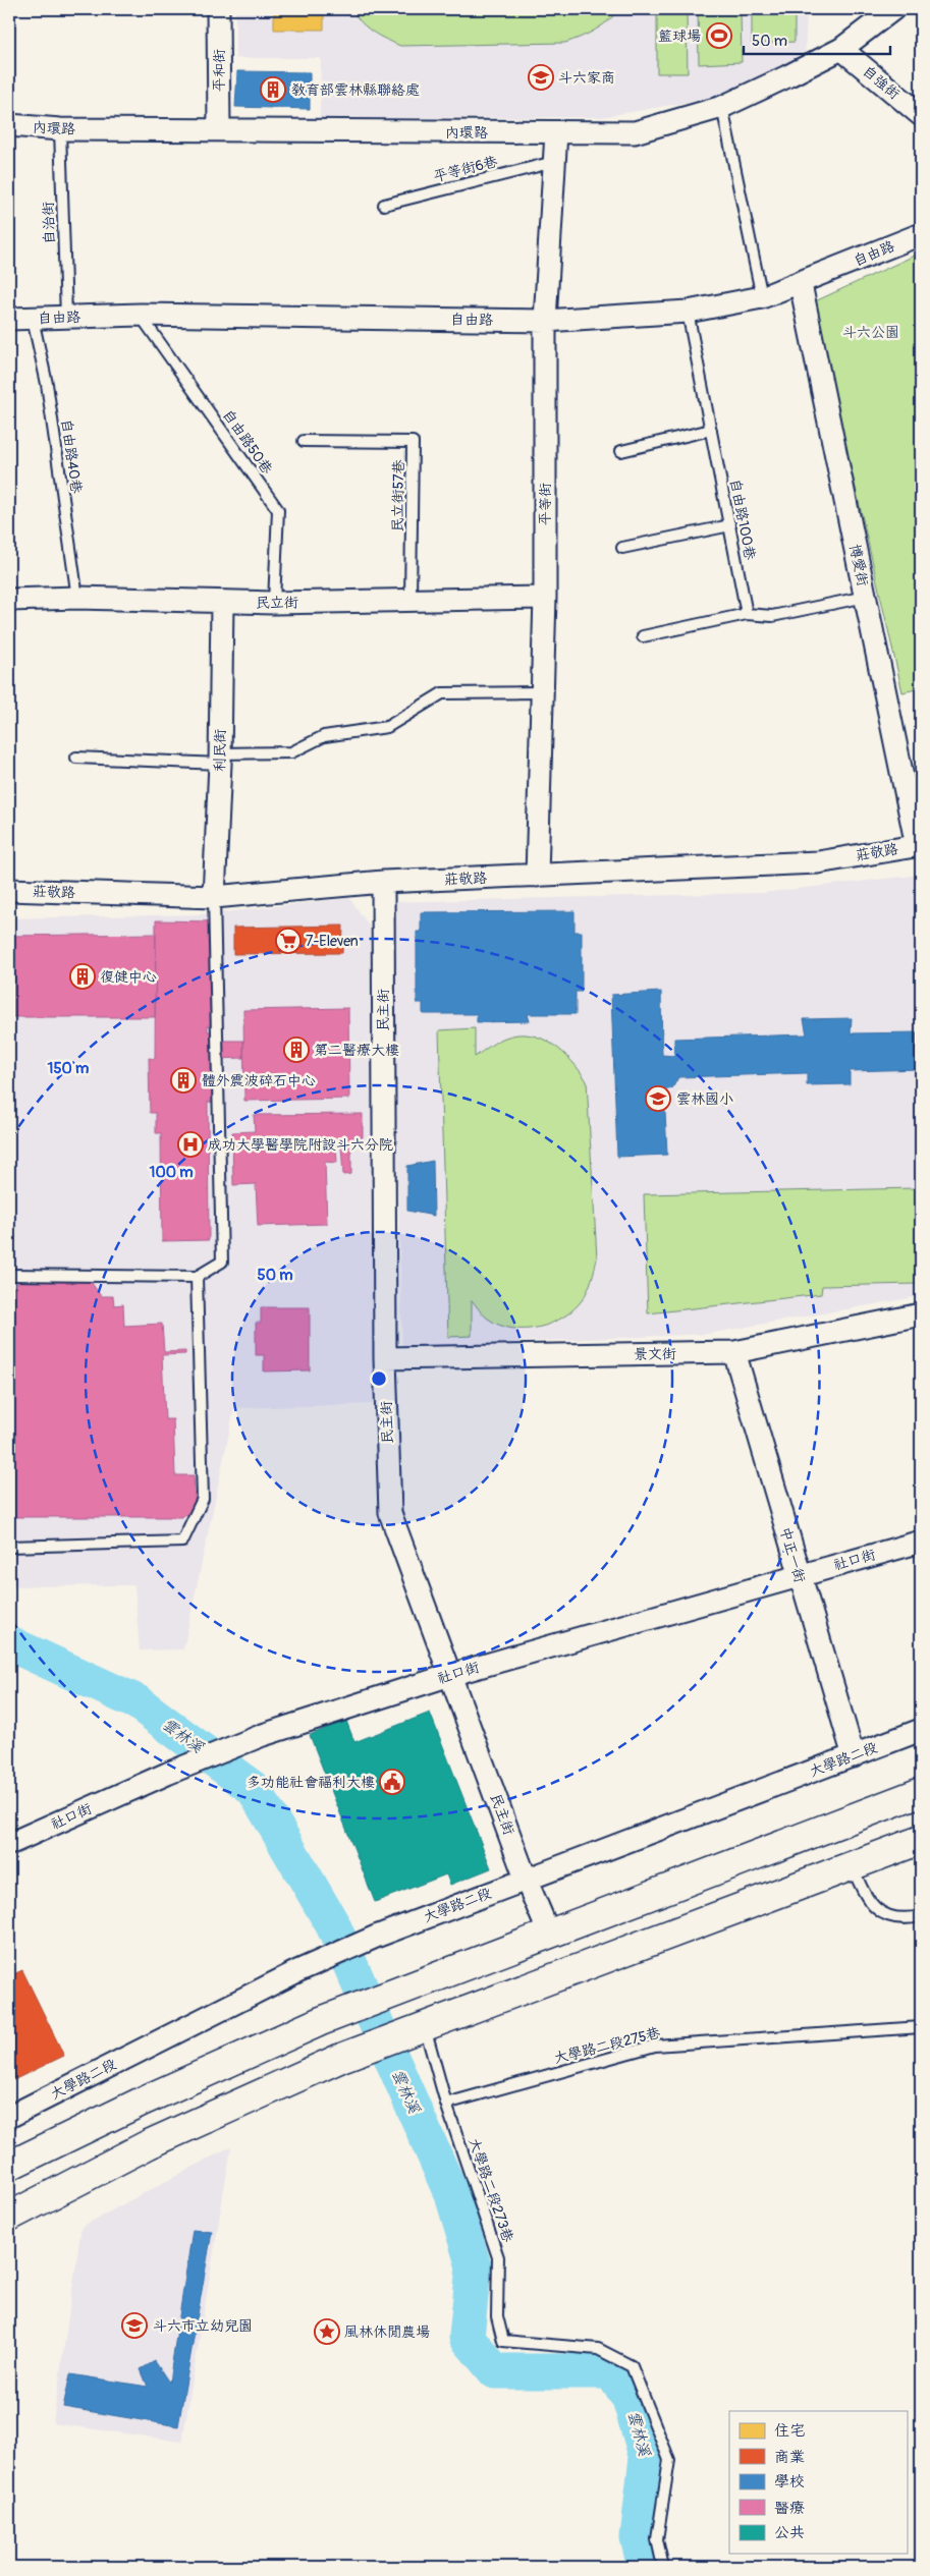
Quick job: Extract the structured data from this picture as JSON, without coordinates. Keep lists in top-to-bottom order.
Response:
{
  "streets": {
    "street": [
      "平和街",
      "自強街",
      "內環路",
      "自由路",
      "平等街",
      "博愛街",
      "民立街",
      "利民街",
      "莊敬路",
      "民主街",
      "景文街",
      "中正一街",
      "社口街",
      "大學路二段"
    ],
    "lane": [
      "平等街6巷",
      "自治街",
      "自由路50巷",
      "自由路40巷",
      "民立街57巷",
      "自由路100巷",
      "大學路二段275巷",
      "大學路二段273巷"
    ]
  },
  "crossings": [
    ["平和街", "內環路"],
    ["自強街", "內環路"],
    ["內環路", "自治街"],
    ["內環路", "平等街"],
    ["平等街6巷", "平等街"],
    ["自治街", "自由路"],
    ["自由路", "自由路50巷"],
    ["自由路", "自由路40巷"],
    ["自由路", "平等街"],
    ["自由路", "自由路100巷"],
    ["自由路", "博愛街"],
    ["自由路50巷", "民立街"],
    ["自由路40巷", "民立街"],
    ["民立街57巷", "民立街"],
    ["平等街", "民立街"],
    ["平等街", "莊敬路"],
    ["博愛街", "莊敬路"],
    ["民立街", "利民街"],
    ["利民街", "莊敬路"],
    ["莊敬路", "民主街"],
    ["民主街", "景文街"],
    ["民主街", "社口街"],
    ["民主街", "大學路二段"],
    ["景文街", "中正一街"],
    ["中正一街", "社口街"],
    ["中正一街", "大學路二段"],
    ["大學路二段275巷", "大學路二段273巷"]
  ],
  "water": ["雲林溪"],
  "parks": ["斗六公園"],
  "places": {
    "sports": ["籃球場"],
    "school or university": ["斗六家商", "雲林國小", "斗六市立幼兒園"],
    "building": [
      "教育部雲林縣聯絡處",
      "復健中心",
      "第二醫療大樓",
      "體外震波碎石中心"
    ],
    "supermarket": ["7-Eleven"],
    "hospital": ["成功大學醫學院附設斗六分院"],
    "public building": ["多功能社會福利大樓"],
    "place": ["風林休閒農場"]
  },
  "legend": [
    "住宅",
    "商業",
    "學校",
    "醫療",
    "公共"
  ],
  "scale_bar": "50 m",
  "rings": ["150 m", "100 m", "50 m"]
}
